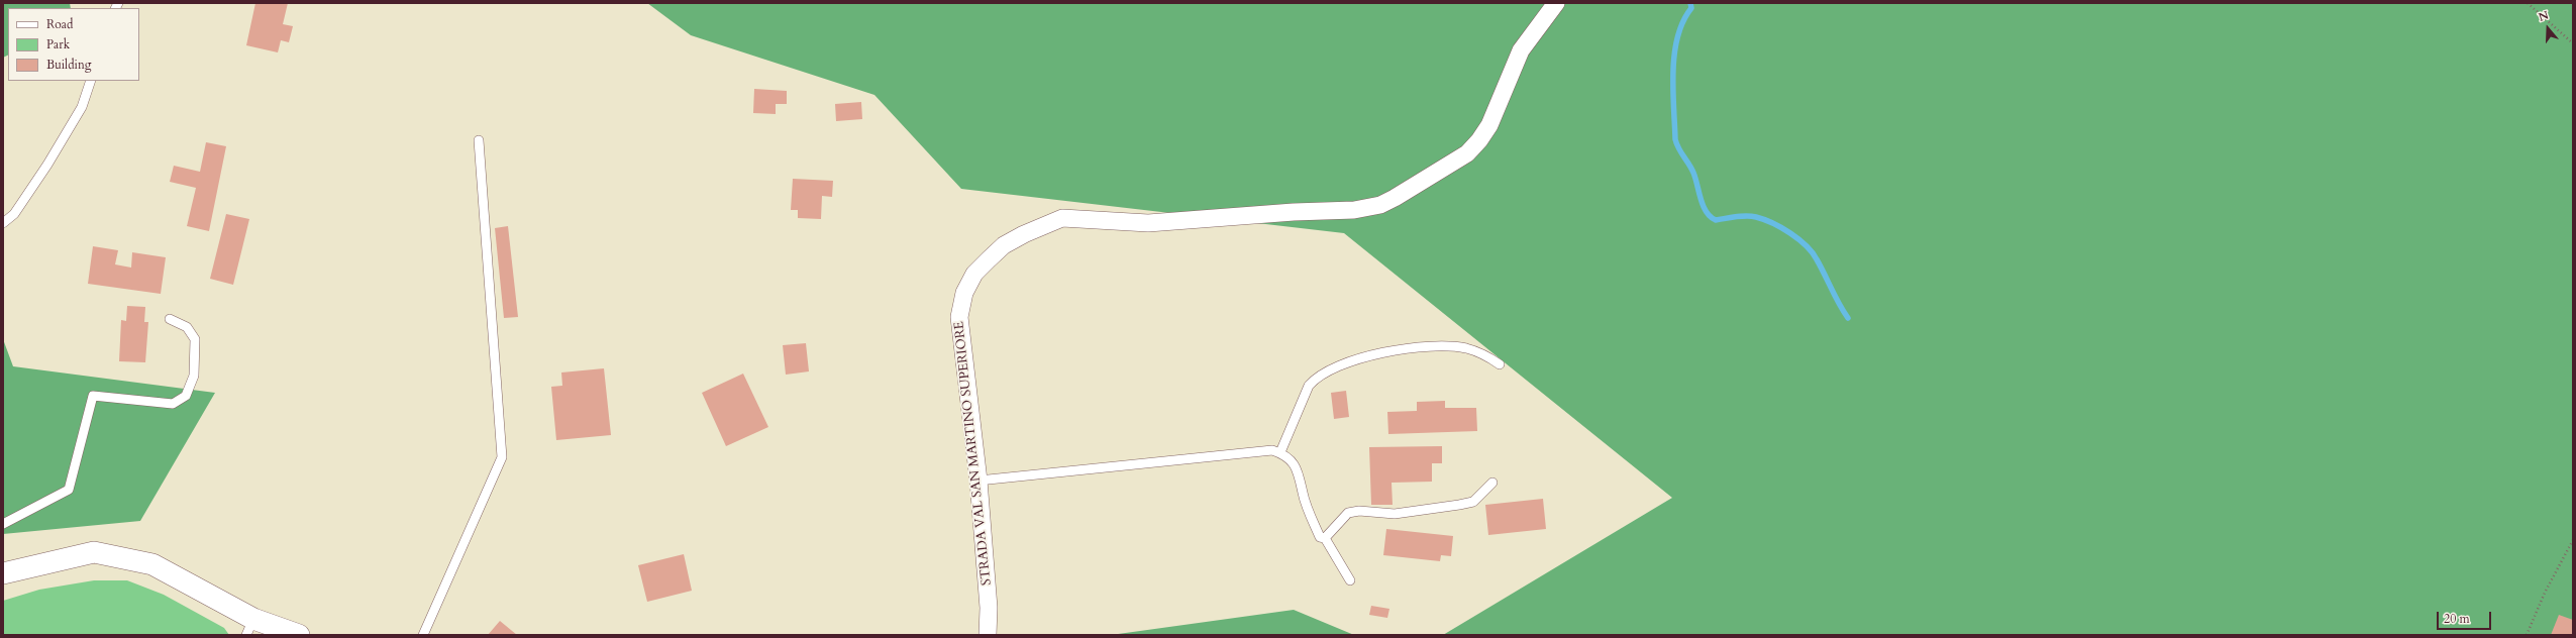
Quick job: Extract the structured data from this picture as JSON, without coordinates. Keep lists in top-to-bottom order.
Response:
{
  "streets": {
    "street": ["STRADA VAL SAN MARTINO SUPERIORE"]
  },
  "legend": ["Road", "Park", "Building"],
  "scale_bar": "20 m",
  "north": "top"
}
